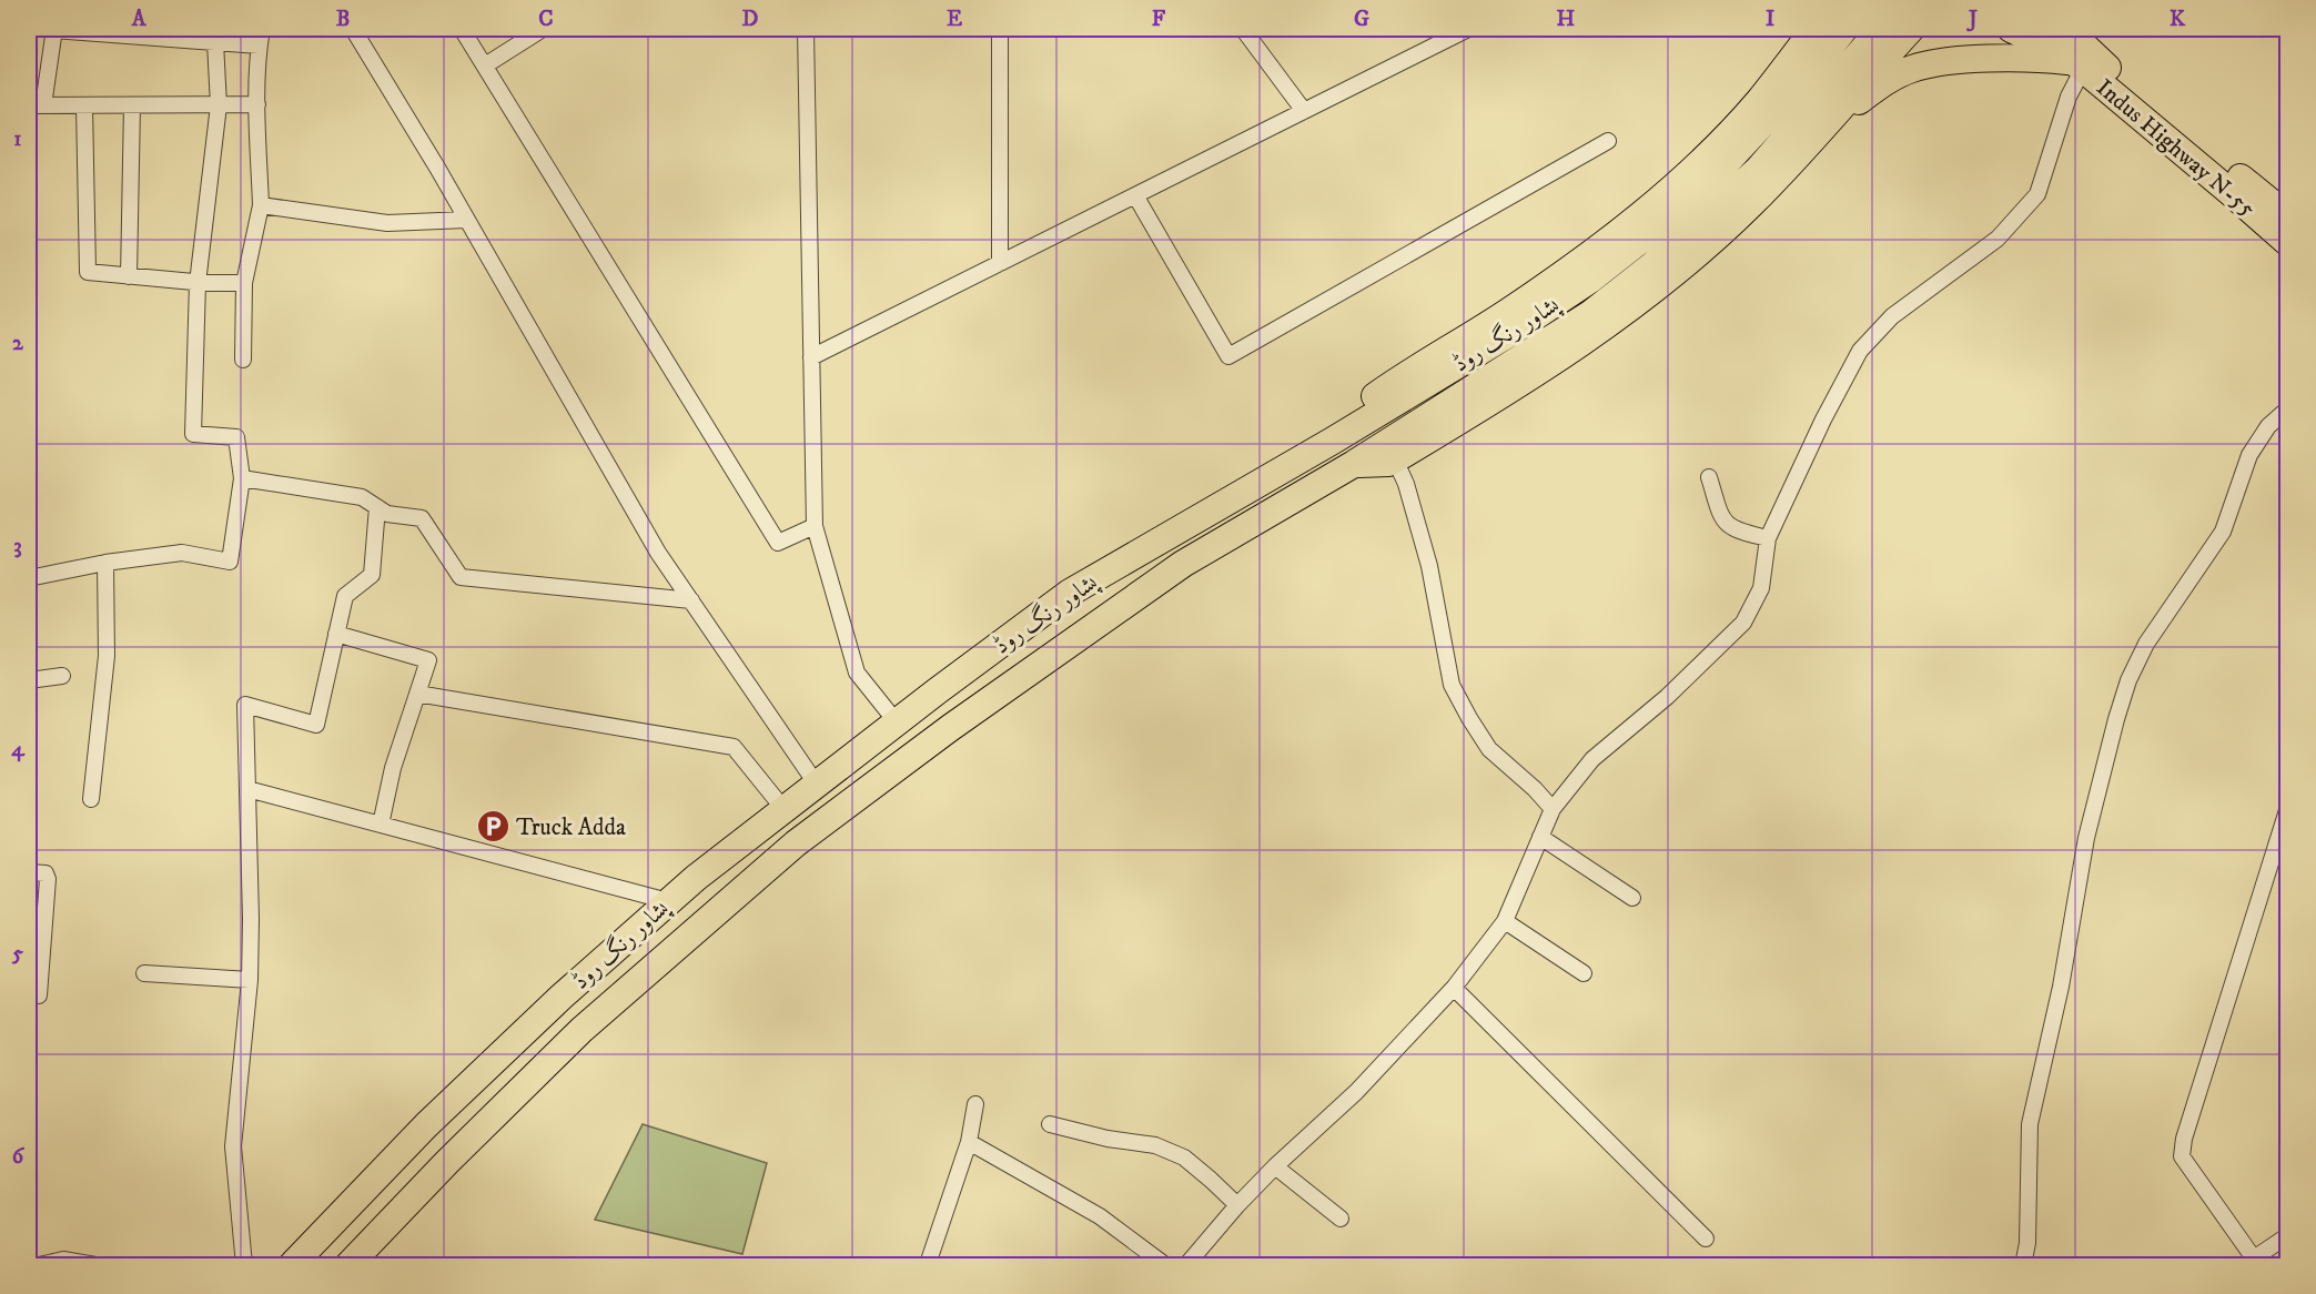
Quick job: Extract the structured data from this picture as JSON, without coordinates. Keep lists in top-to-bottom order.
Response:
{
  "streets": {
    "highway": ["Indus Highway N-55", "پشاور رنگ روڈ"]
  },
  "places": {
    "parking": ["Truck Adda"]
  },
  "grid": {
    "columns": [
      "A",
      "B",
      "C",
      "D",
      "E",
      "F",
      "G",
      "H",
      "I",
      "J",
      "K"
    ],
    "rows": [
      "1",
      "2",
      "3",
      "4",
      "5",
      "6"
    ]
  }
}
